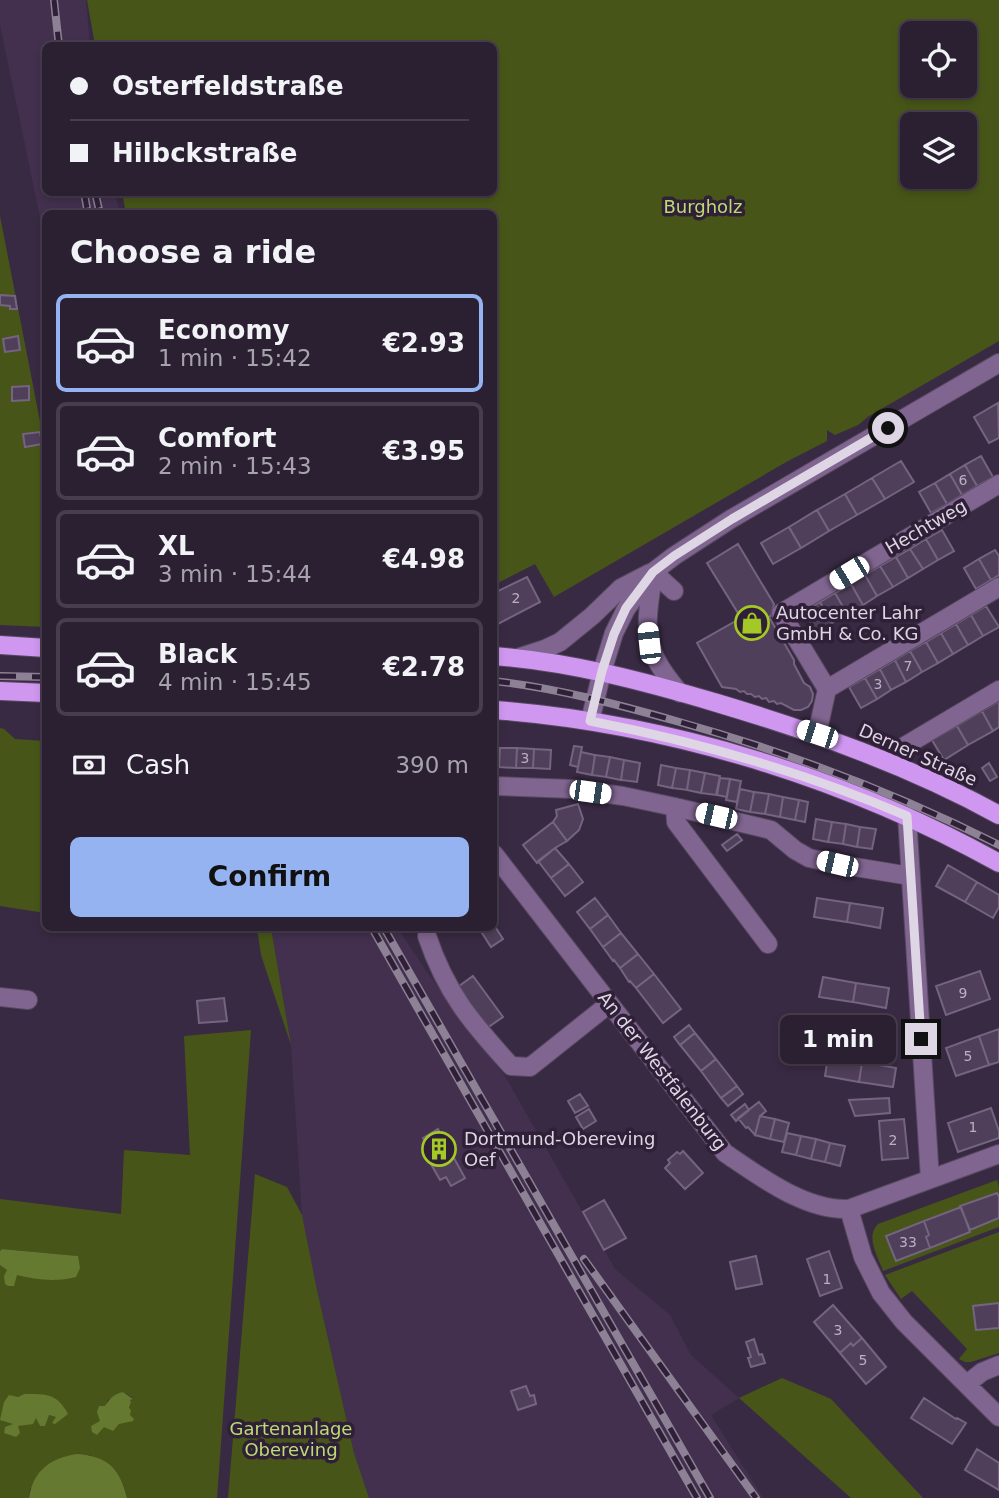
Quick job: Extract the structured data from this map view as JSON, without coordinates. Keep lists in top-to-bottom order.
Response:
{
  "streets": {
    "main road": ["Derner Straße"],
    "street": ["Hechtweg", "An der Westfalenburg"]
  },
  "parks": ["Burgholz", "Gartenanlage Obereving"],
  "places": {
    "shop": ["Autocenter Lahr GmbH & Co. KG"],
    "building": ["Dortmund-Obereving Oef"]
  },
  "house_numbers": [
    "6",
    "2",
    "7",
    "3",
    "3",
    "9",
    "5",
    "1",
    "2",
    "33",
    "1",
    "3",
    "5"
  ],
  "page": {
    "banner": ["Osterfeldstraße", "Hilbckstraße"],
    "heading": "Choose a ride",
    "list": [
      {
        "name": "Economy",
        "note": "1 min · 15:42",
        "value": "€2.93"
      },
      {
        "name": "Comfort",
        "note": "2 min · 15:43",
        "value": "€3.95"
      },
      {
        "name": "XL",
        "note": "3 min · 15:44",
        "value": "€4.98"
      },
      {
        "name": "Black",
        "note": "4 min · 15:45",
        "value": "€2.78"
      }
    ],
    "pay": ["Cash", "390 m"],
    "buttons": "Confirm",
    "bubble": "1 min"
  }
}
